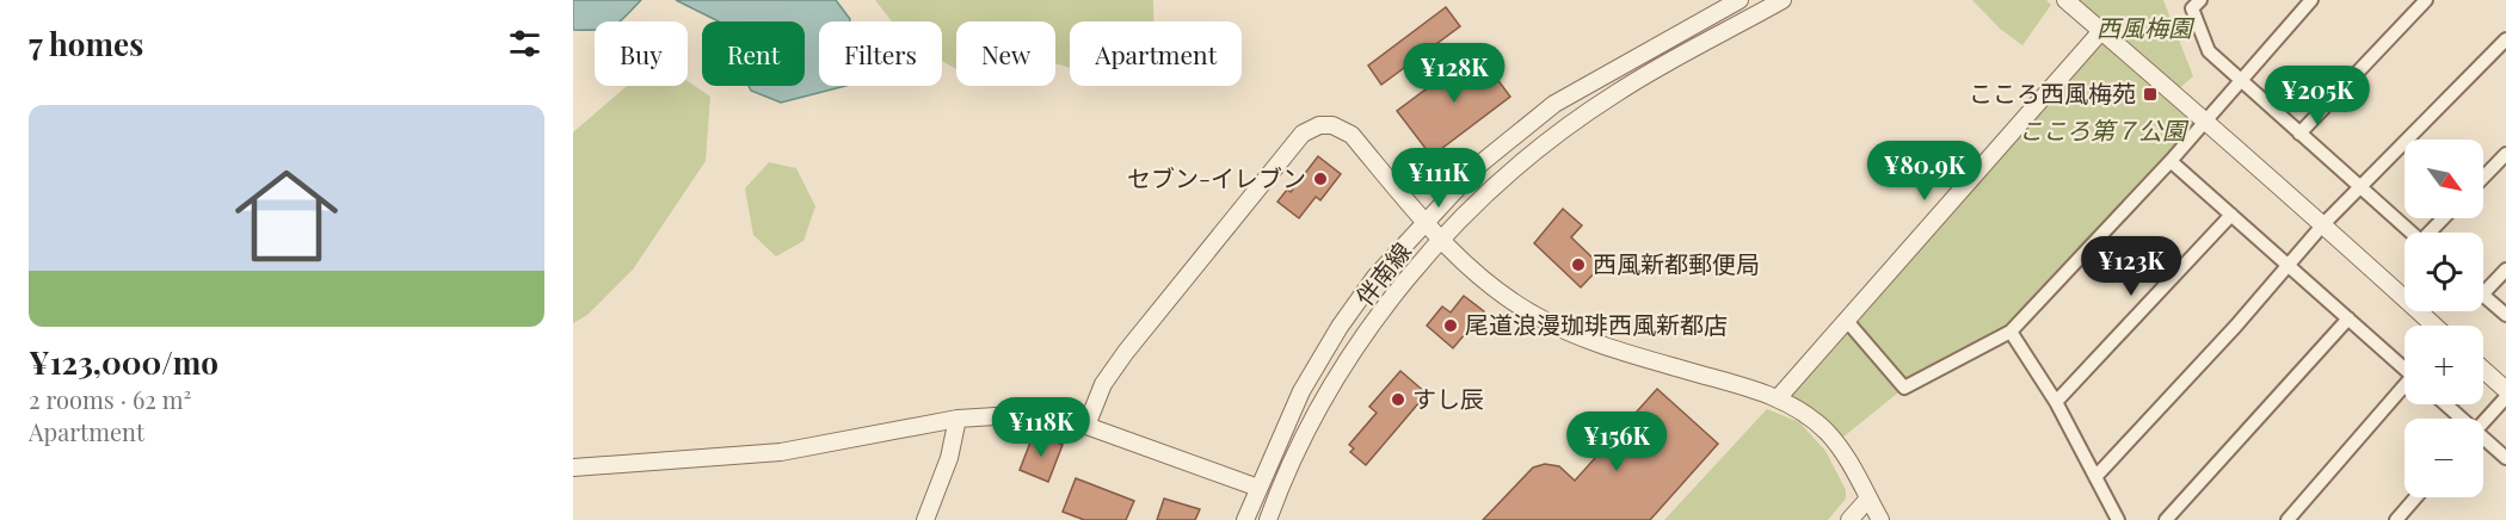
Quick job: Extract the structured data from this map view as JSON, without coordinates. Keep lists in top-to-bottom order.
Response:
{
  "streets": {
    "street": ["伴南線"]
  },
  "parks": ["西風梅園", "こころ第７公園"],
  "places": {
    "transit": ["こころ西風梅苑"],
    "other": [
      "セブン-イレブン",
      "西風新都郵便局",
      "尾道浪漫珈琲西風新都店",
      "すし辰"
    ]
  },
  "north": "bottom right",
  "page": {
    "heading": "7 homes",
    "chip": [
      "Buy",
      "Rent",
      "Filters",
      "New",
      "Apartment"
    ],
    "price": [
      "¥128K",
      "¥205K",
      "¥80.9K",
      "¥111K",
      "¥123K",
      "¥118K",
      "¥156K"
    ],
    "list": [
      {
        "name": "¥123,000/mo",
        "note": "2 rooms · 62 m² · Apartment"
      }
    ],
    "map_buttons": ["+", "−"]
  }
}
